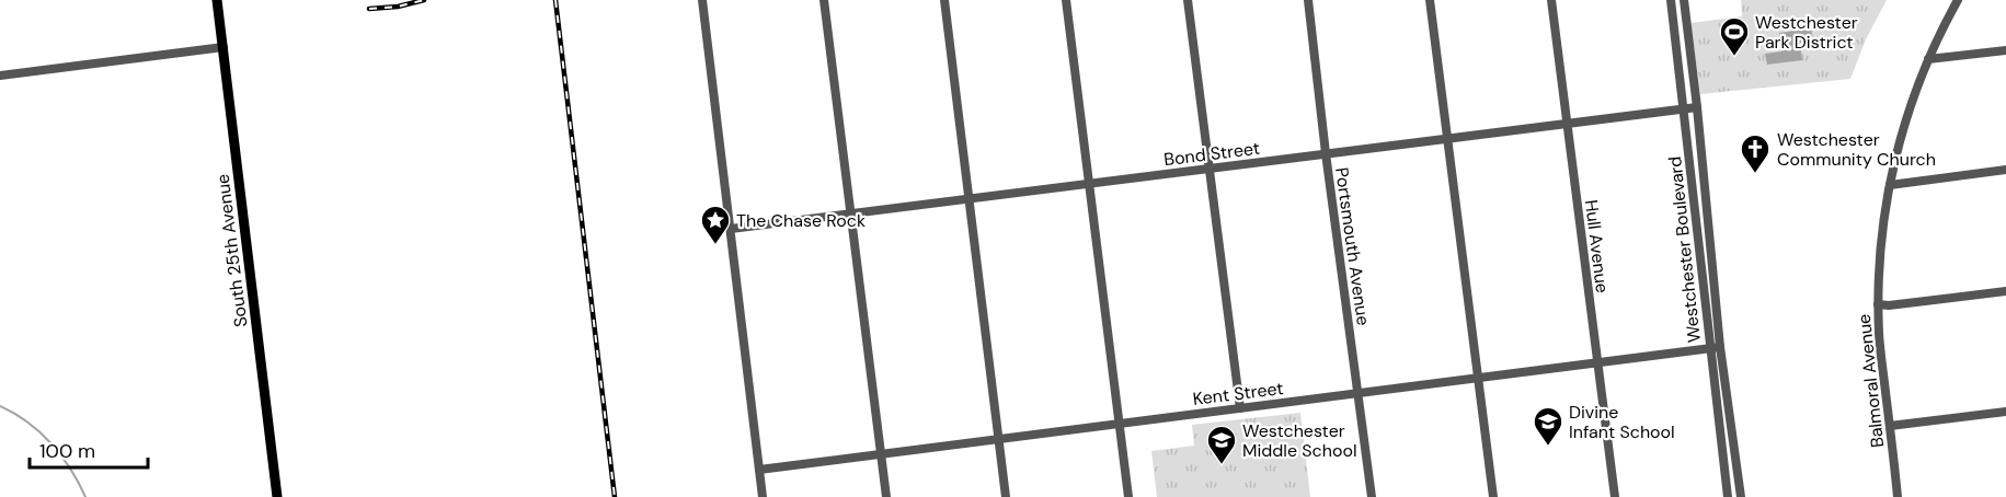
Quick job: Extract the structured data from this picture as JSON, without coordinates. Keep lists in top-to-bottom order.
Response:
{
  "streets": {
    "main road": ["South 25th Avenue"],
    "street": [
      "Bond Street",
      "Portsmouth Avenue",
      "Hull Avenue",
      "Westchester Boulevard",
      "Balmoral Avenue",
      "Kent Street"
    ]
  },
  "crossings": [
    ["Bond Street", "Portsmouth Avenue"],
    ["Bond Street", "Hull Avenue"],
    ["Bond Street", "Westchester Boulevard"],
    ["Portsmouth Avenue", "Kent Street"],
    ["Hull Avenue", "Kent Street"],
    ["Westchester Boulevard", "Kent Street"]
  ],
  "places": {
    "sports": ["Westchester Park District"],
    "church": ["Westchester Community Church"],
    "place": ["The Chase Rock"],
    "school or university": ["Divine Infant School", "Westchester Middle School"]
  },
  "scale_bar": "100 m"
}
